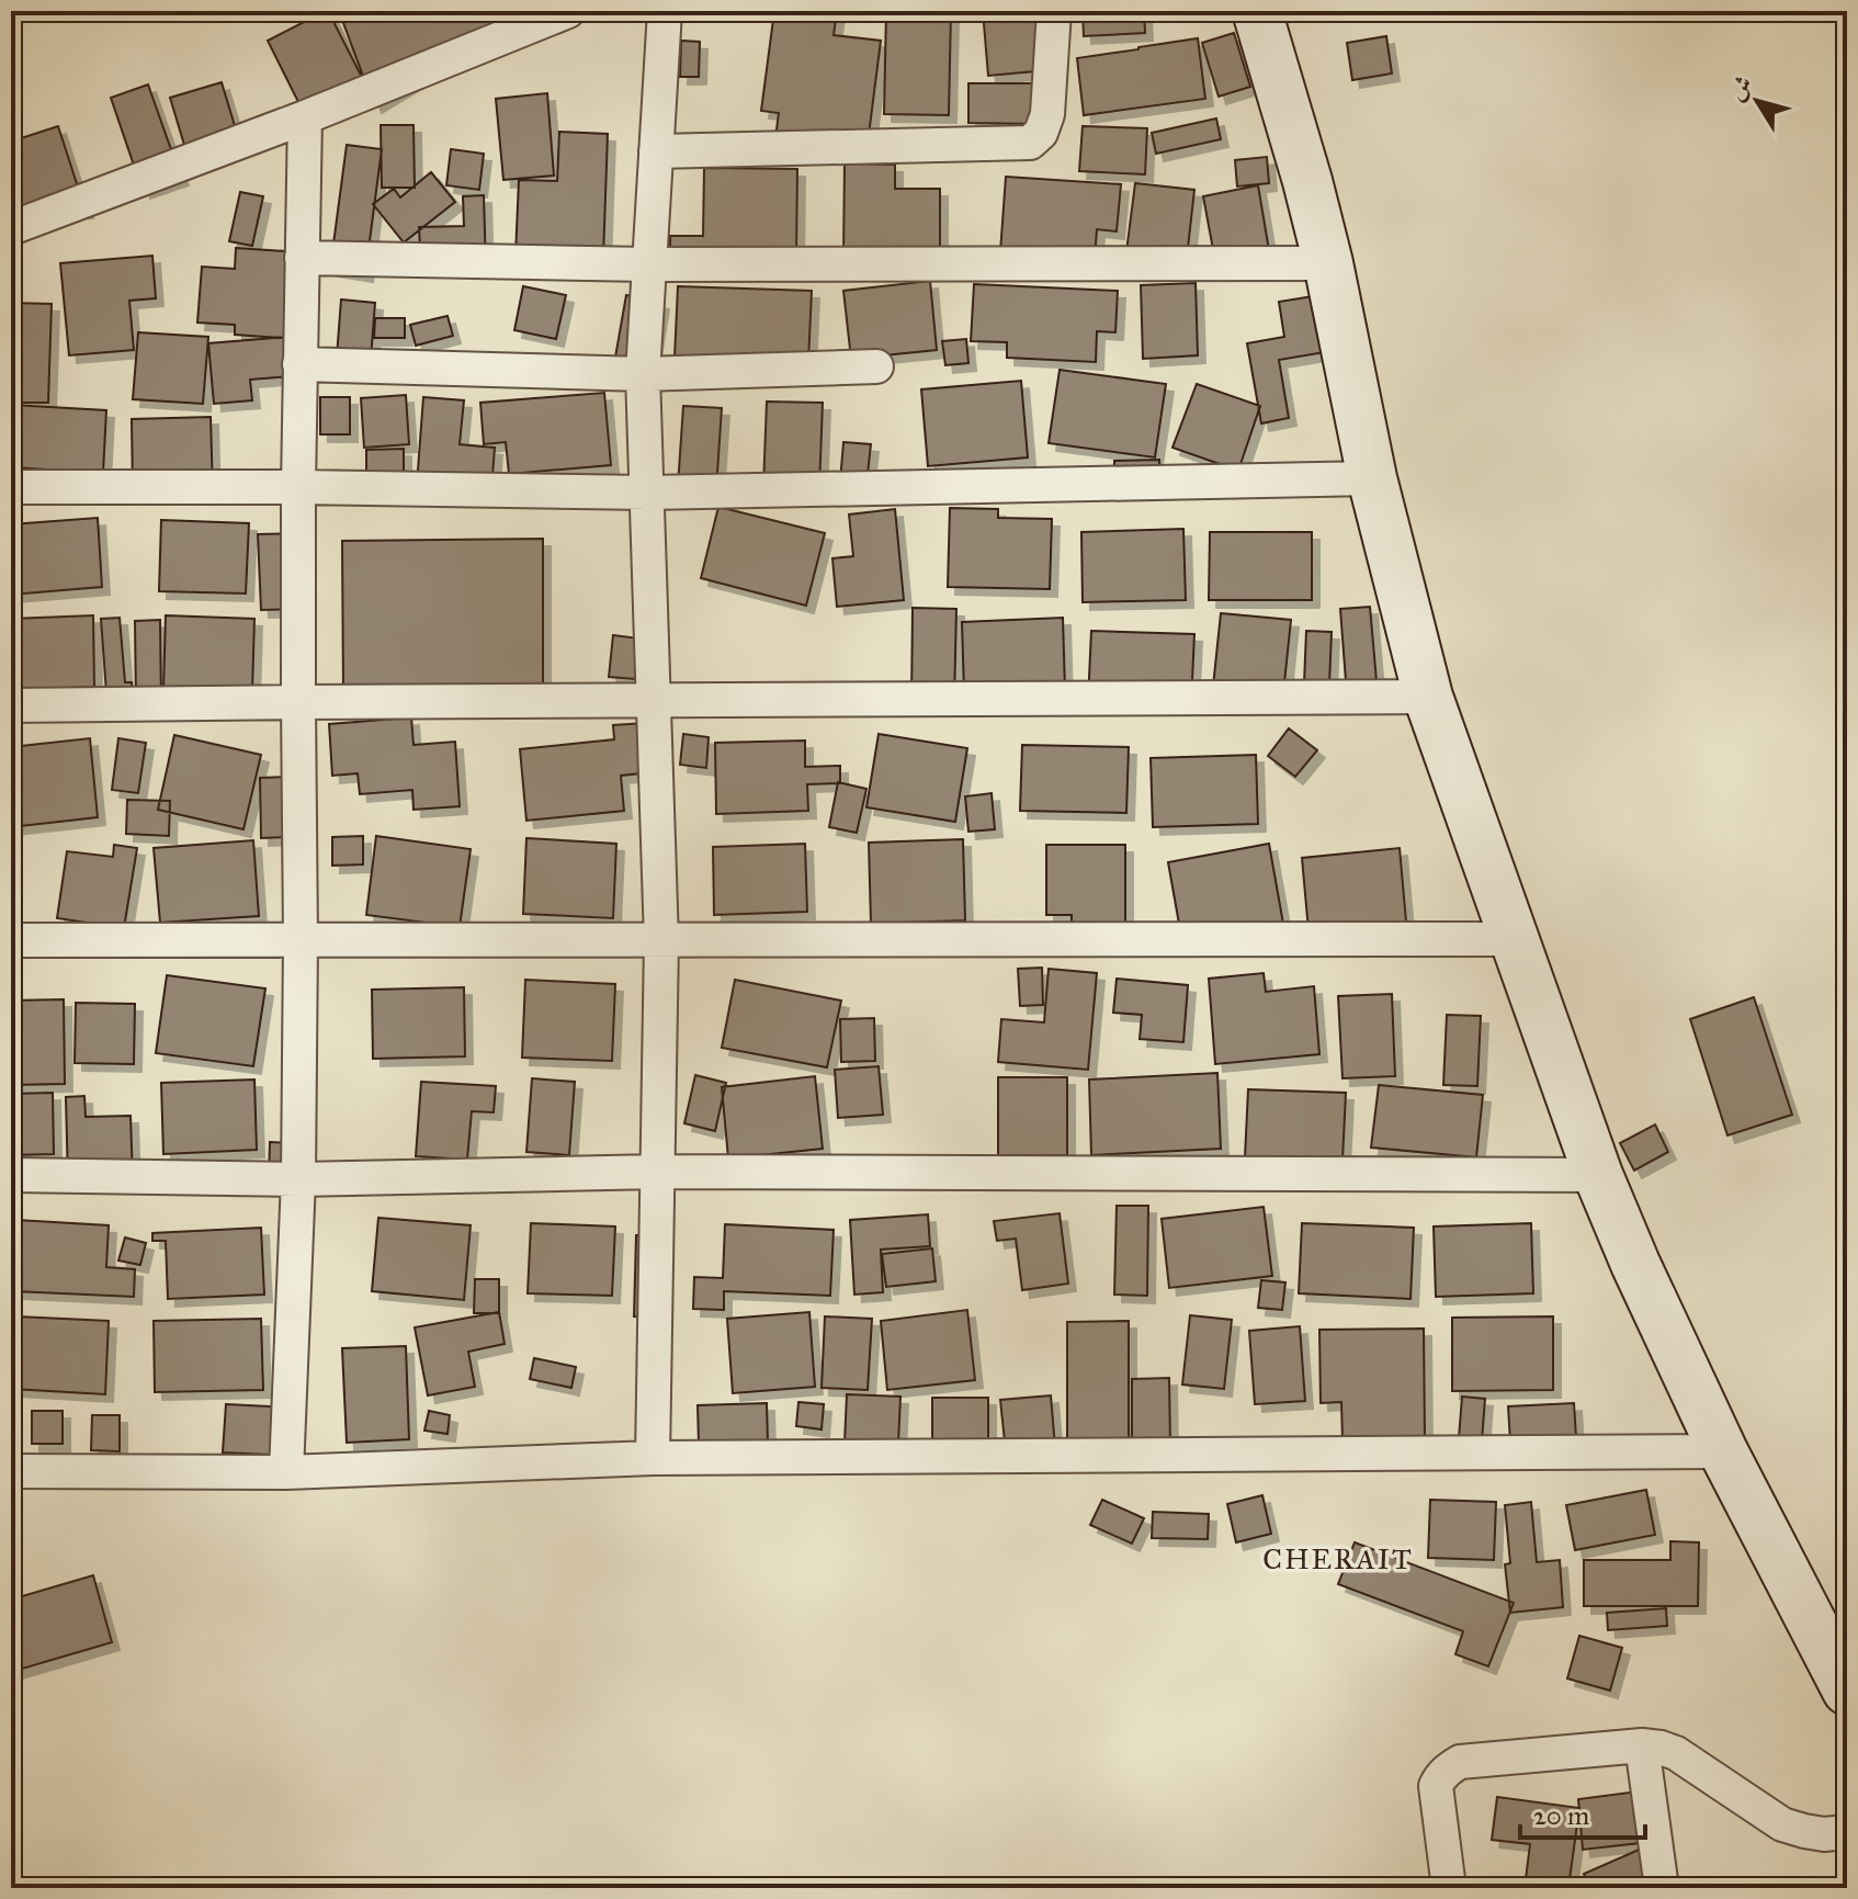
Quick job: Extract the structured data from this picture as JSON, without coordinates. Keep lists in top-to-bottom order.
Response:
{
  "districts": ["CHERAIT"],
  "scale_bar": "20 m",
  "north": "top left"
}
